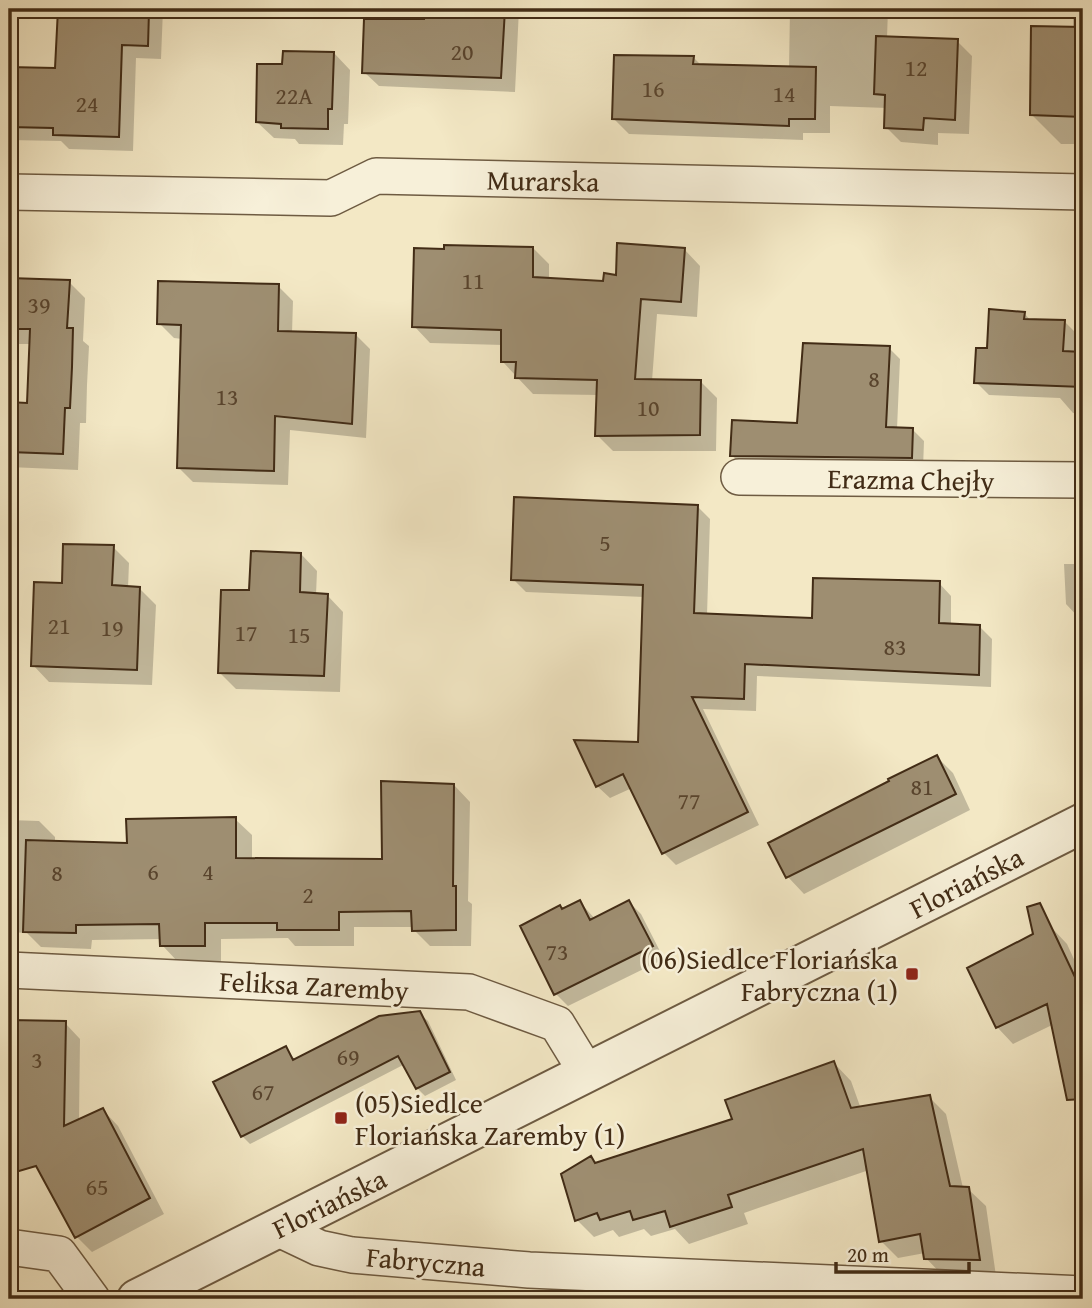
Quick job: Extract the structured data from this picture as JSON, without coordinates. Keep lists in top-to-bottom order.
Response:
{
  "streets": {
    "street": [
      "Murarska",
      "Erazma Chejły",
      "Floriańska",
      "Feliksa Zaremby",
      "Fabryczna"
    ]
  },
  "crossings": [
    ["Floriańska", "Feliksa Zaremby"],
    ["Floriańska", "Fabryczna"]
  ],
  "places": {
    "transit": ["(06)Siedlce Floriańska Fabryczna (1)", "(05)Siedlce Floriańska Zaremby (1)"]
  },
  "house_numbers": [
    "20",
    "12",
    "16",
    "14",
    "22A",
    "24",
    "11",
    "39",
    "8",
    "13",
    "10",
    "5",
    "21",
    "19",
    "17",
    "15",
    "83",
    "81",
    "77",
    "6",
    "4",
    "8",
    "2",
    "73",
    "69",
    "3",
    "67",
    "65"
  ],
  "scale_bar": "20 m"
}
